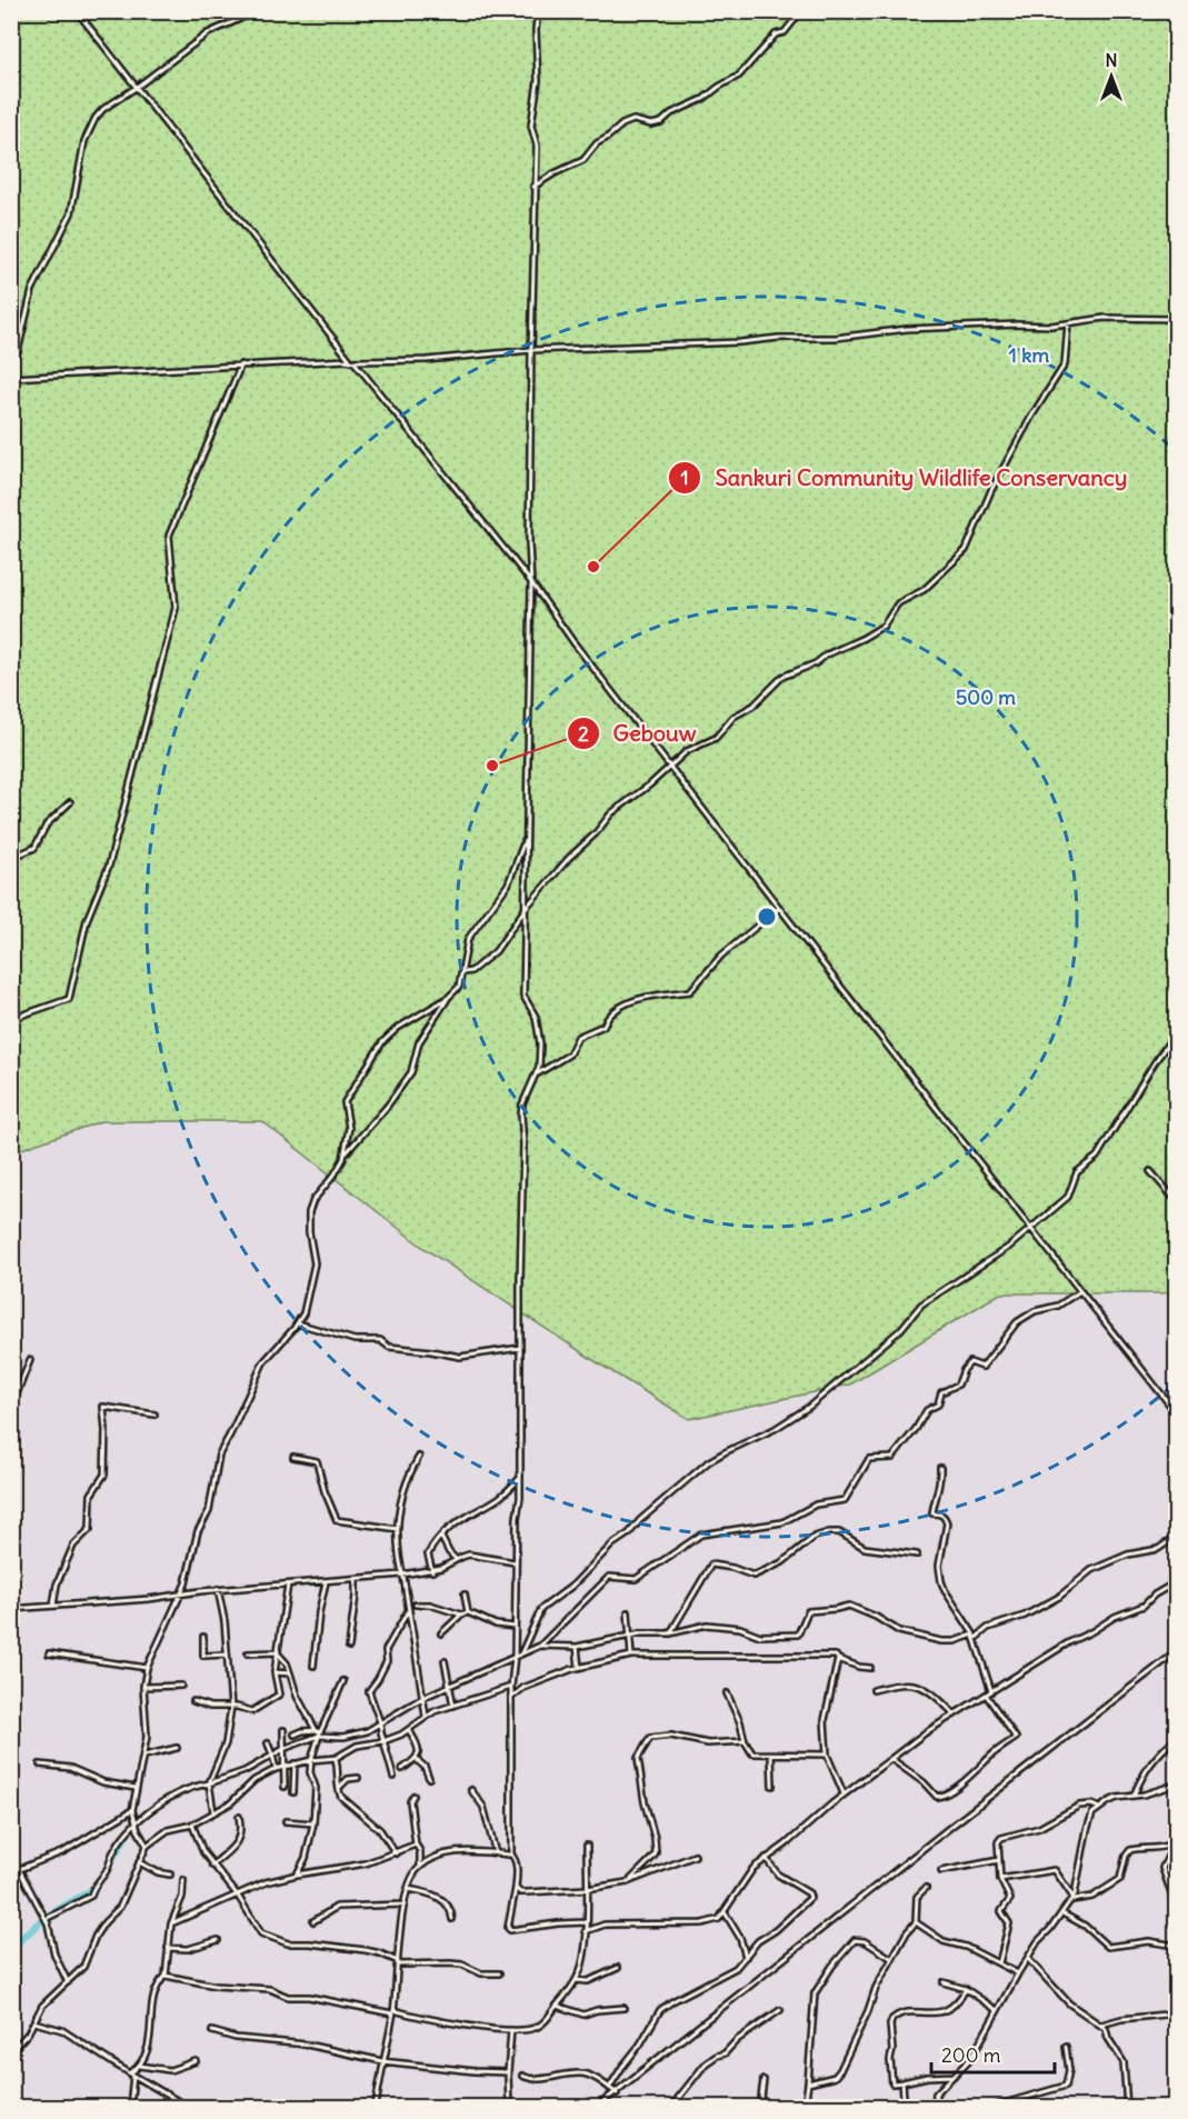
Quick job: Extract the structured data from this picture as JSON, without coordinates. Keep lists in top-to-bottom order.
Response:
{
  "places": ["Sankuri Community Wildlife Conservancy", "Gebouw"],
  "scale_bar": "200 m",
  "north": "top",
  "rings": ["1 km", "500 m"]
}
